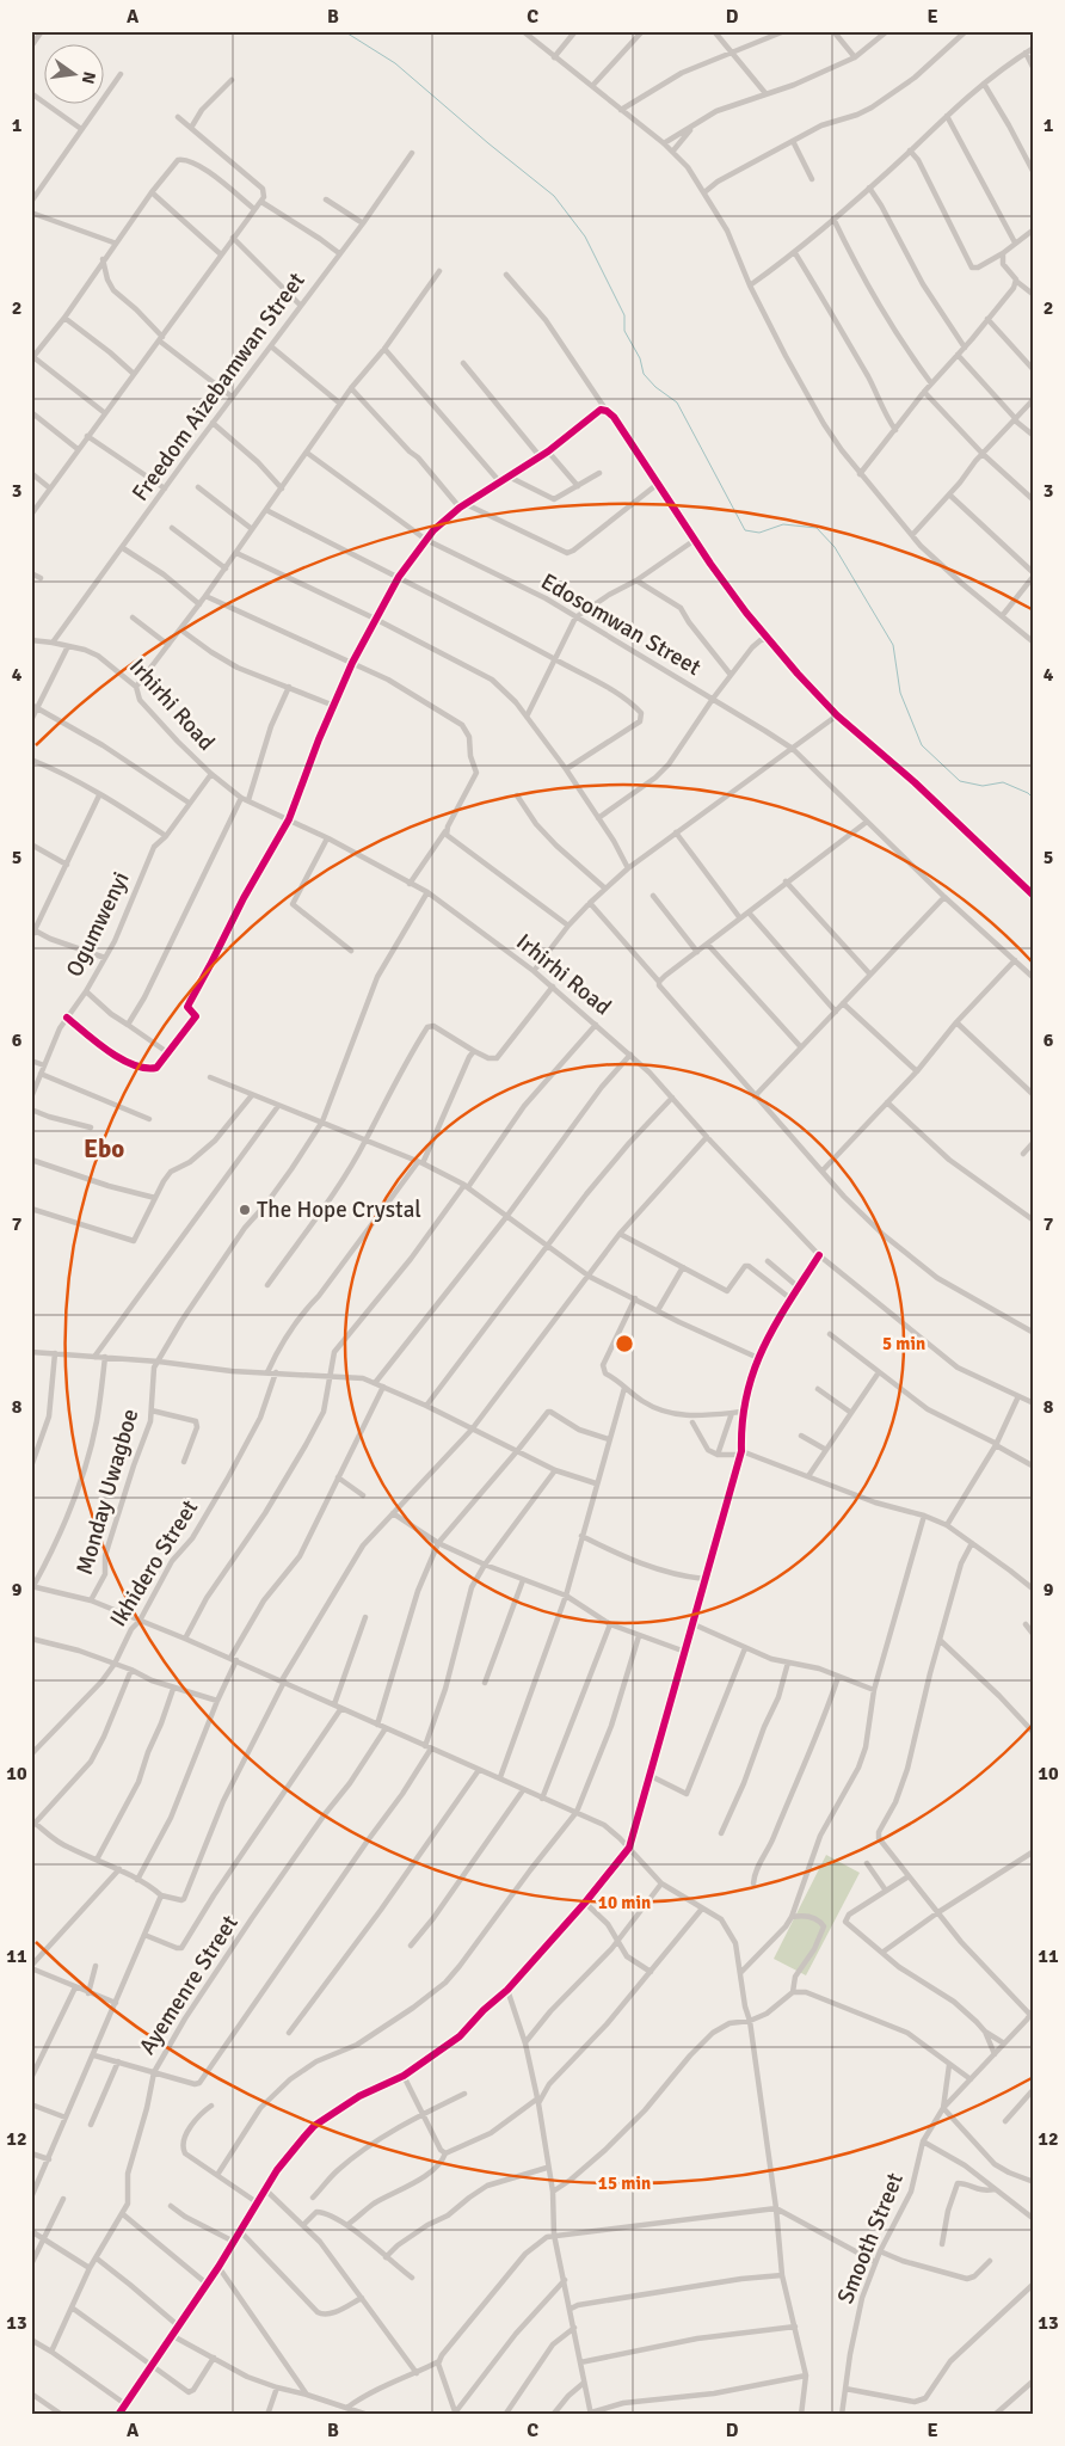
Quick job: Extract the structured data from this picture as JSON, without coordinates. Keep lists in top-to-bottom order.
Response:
{
  "streets": {
    "street": [
      "Freedom Aizebamwan Street",
      "Edosomwan Street",
      "Irhirhi Road",
      "Ogumwenyi",
      "Monday Uwagboe",
      "Ikhidero Street",
      "Ayemenre Street",
      "Smooth Street"
    ]
  },
  "crossings": [
    ["Freedom Aizebamwan Street", "Irhirhi Road"],
    ["Irhirhi Road", "Ogumwenyi"],
    ["Irhirhi Road", "Monday Uwagboe"]
  ],
  "districts": ["Ebo"],
  "places": ["The Hope Crystal"],
  "north": "right",
  "grid": {
    "columns": [
      "A",
      "B",
      "C",
      "D",
      "E"
    ],
    "rows": [
      "1",
      "2",
      "3",
      "4",
      "5",
      "6",
      "7",
      "8",
      "9",
      "10",
      "11",
      "12",
      "13"
    ]
  },
  "rings": ["5 min", "10 min", "15 min"]
}
